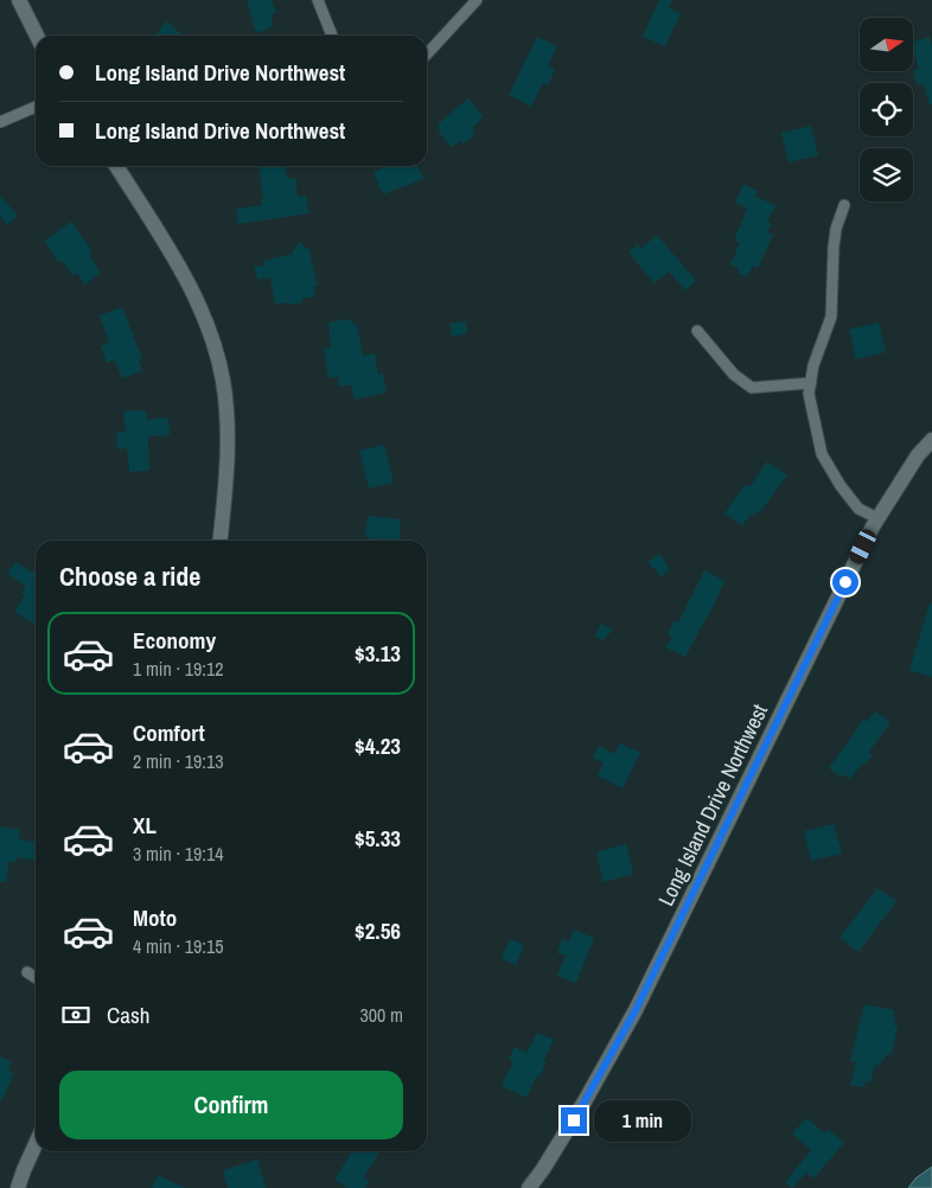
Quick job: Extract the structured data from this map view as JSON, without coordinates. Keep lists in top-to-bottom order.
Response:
{
  "streets": {
    "street": ["Long Island Drive Northwest"]
  },
  "north": "right",
  "page": {
    "banner": ["Long Island Drive Northwest", "Long Island Drive Northwest"],
    "heading": "Choose a ride",
    "list": [
      {
        "name": "Economy",
        "note": "1 min · 19:12",
        "value": "$3.13"
      },
      {
        "name": "Comfort",
        "note": "2 min · 19:13",
        "value": "$4.23"
      },
      {
        "name": "XL",
        "note": "3 min · 19:14",
        "value": "$5.33"
      },
      {
        "name": "Moto",
        "note": "4 min · 19:15",
        "value": "$2.56"
      }
    ],
    "pay": ["Cash", "300 m"],
    "buttons": "Confirm",
    "bubble": "1 min"
  }
}
